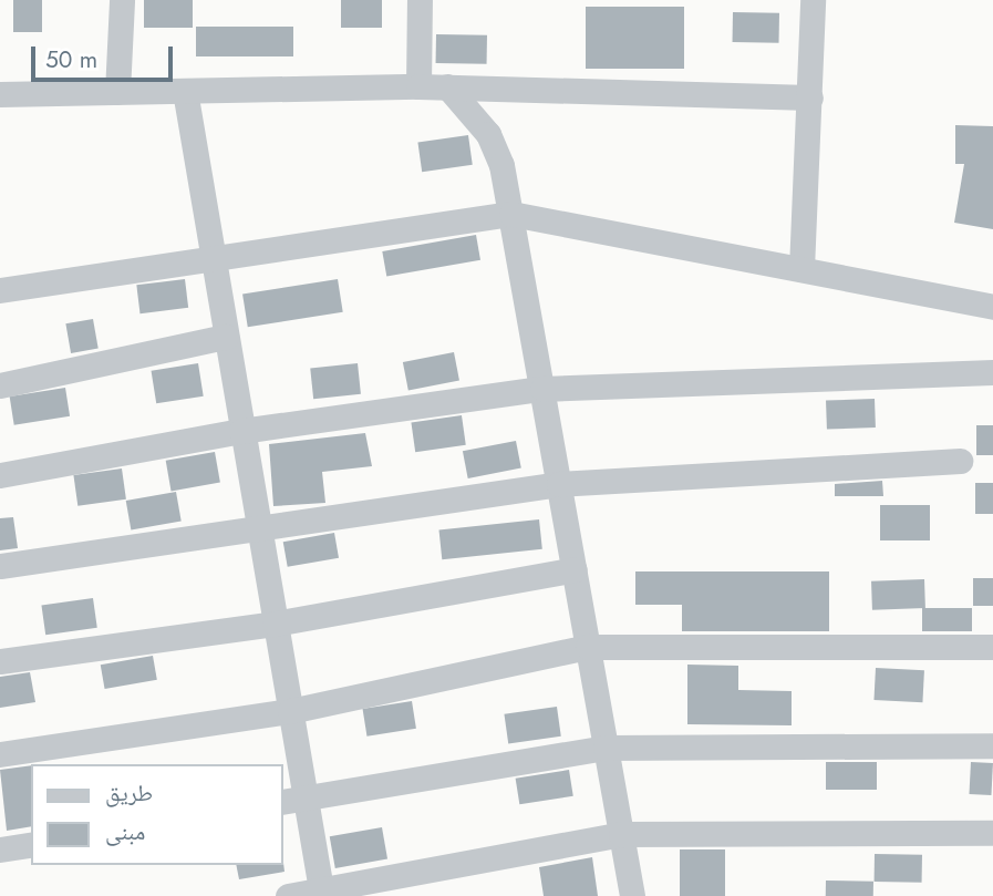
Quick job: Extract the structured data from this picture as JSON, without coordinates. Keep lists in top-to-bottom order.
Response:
{
  "legend": ["طريق", "مبنى"],
  "scale_bar": "50 m"
}
